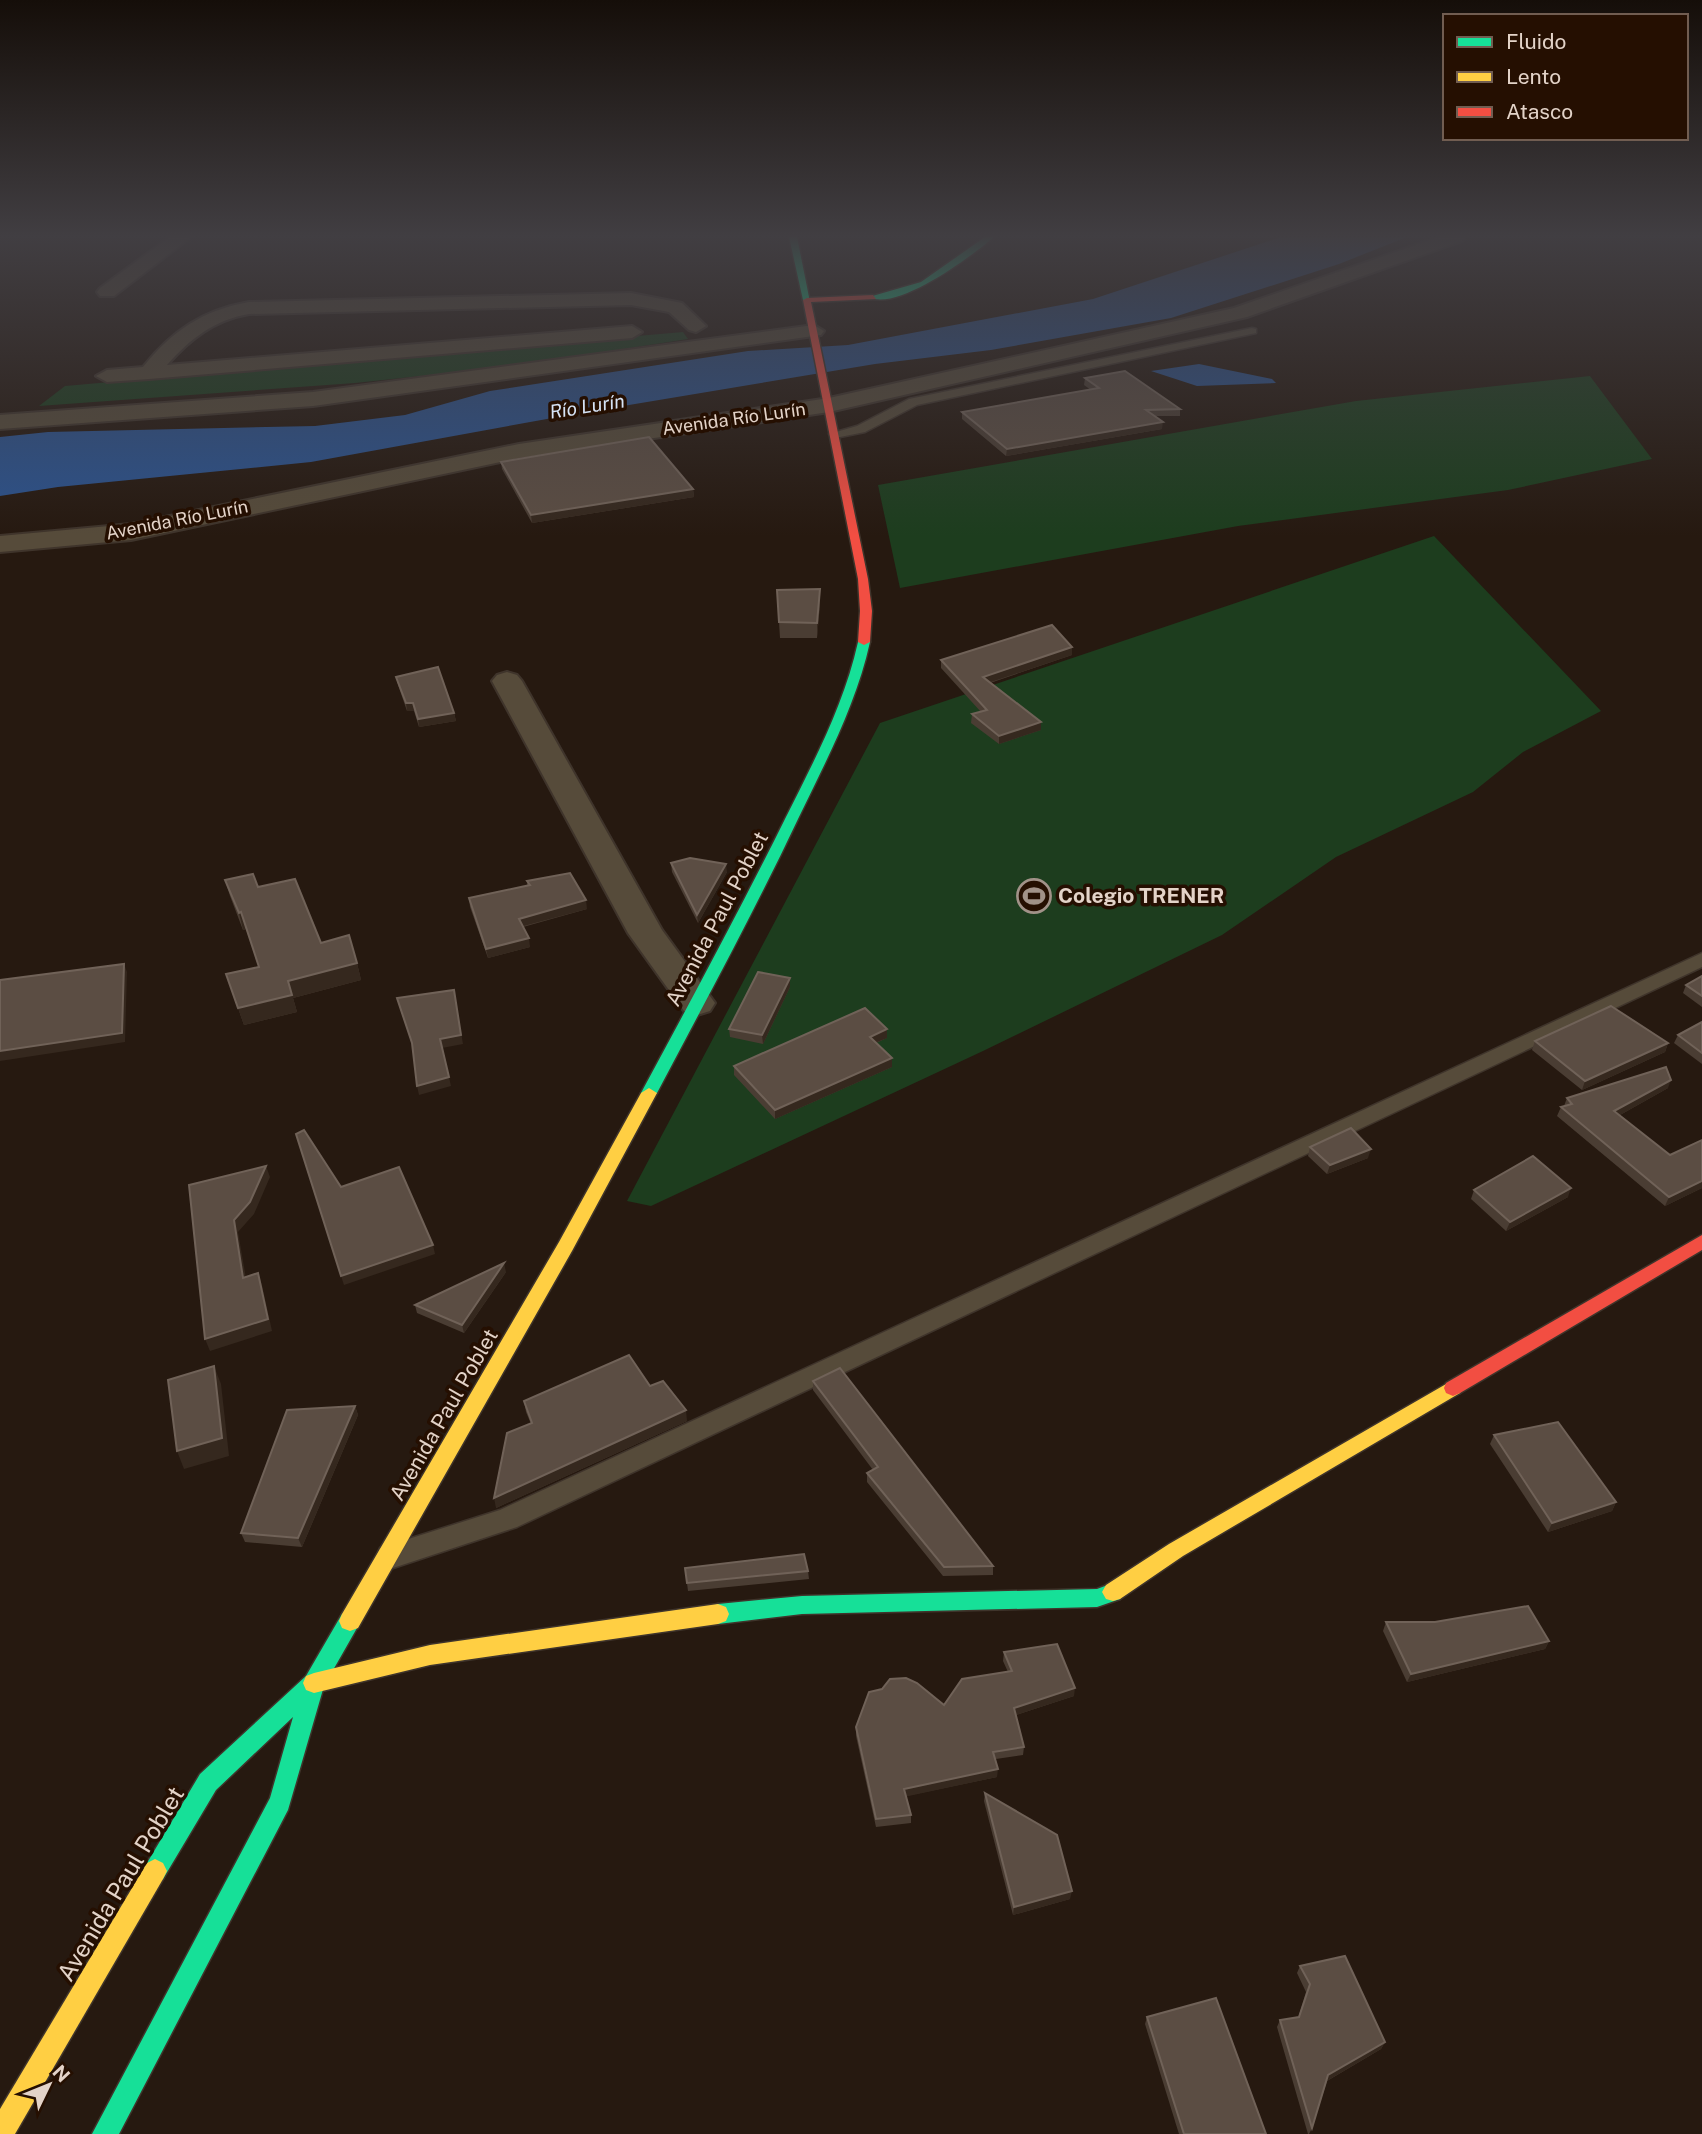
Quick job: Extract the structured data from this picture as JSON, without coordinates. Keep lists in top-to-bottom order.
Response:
{
  "streets": {
    "main road": ["Avenida Paul Poblet"],
    "street": ["Avenida Río Lurín"]
  },
  "crossings": [
    ["Avenida Río Lurín", "Avenida Paul Poblet"]
  ],
  "water": ["Río Lurín"],
  "places": {
    "sports": ["Colegio TRENER"]
  },
  "legend": ["Fluido", "Lento", "Atasco"],
  "north": "top right"
}
